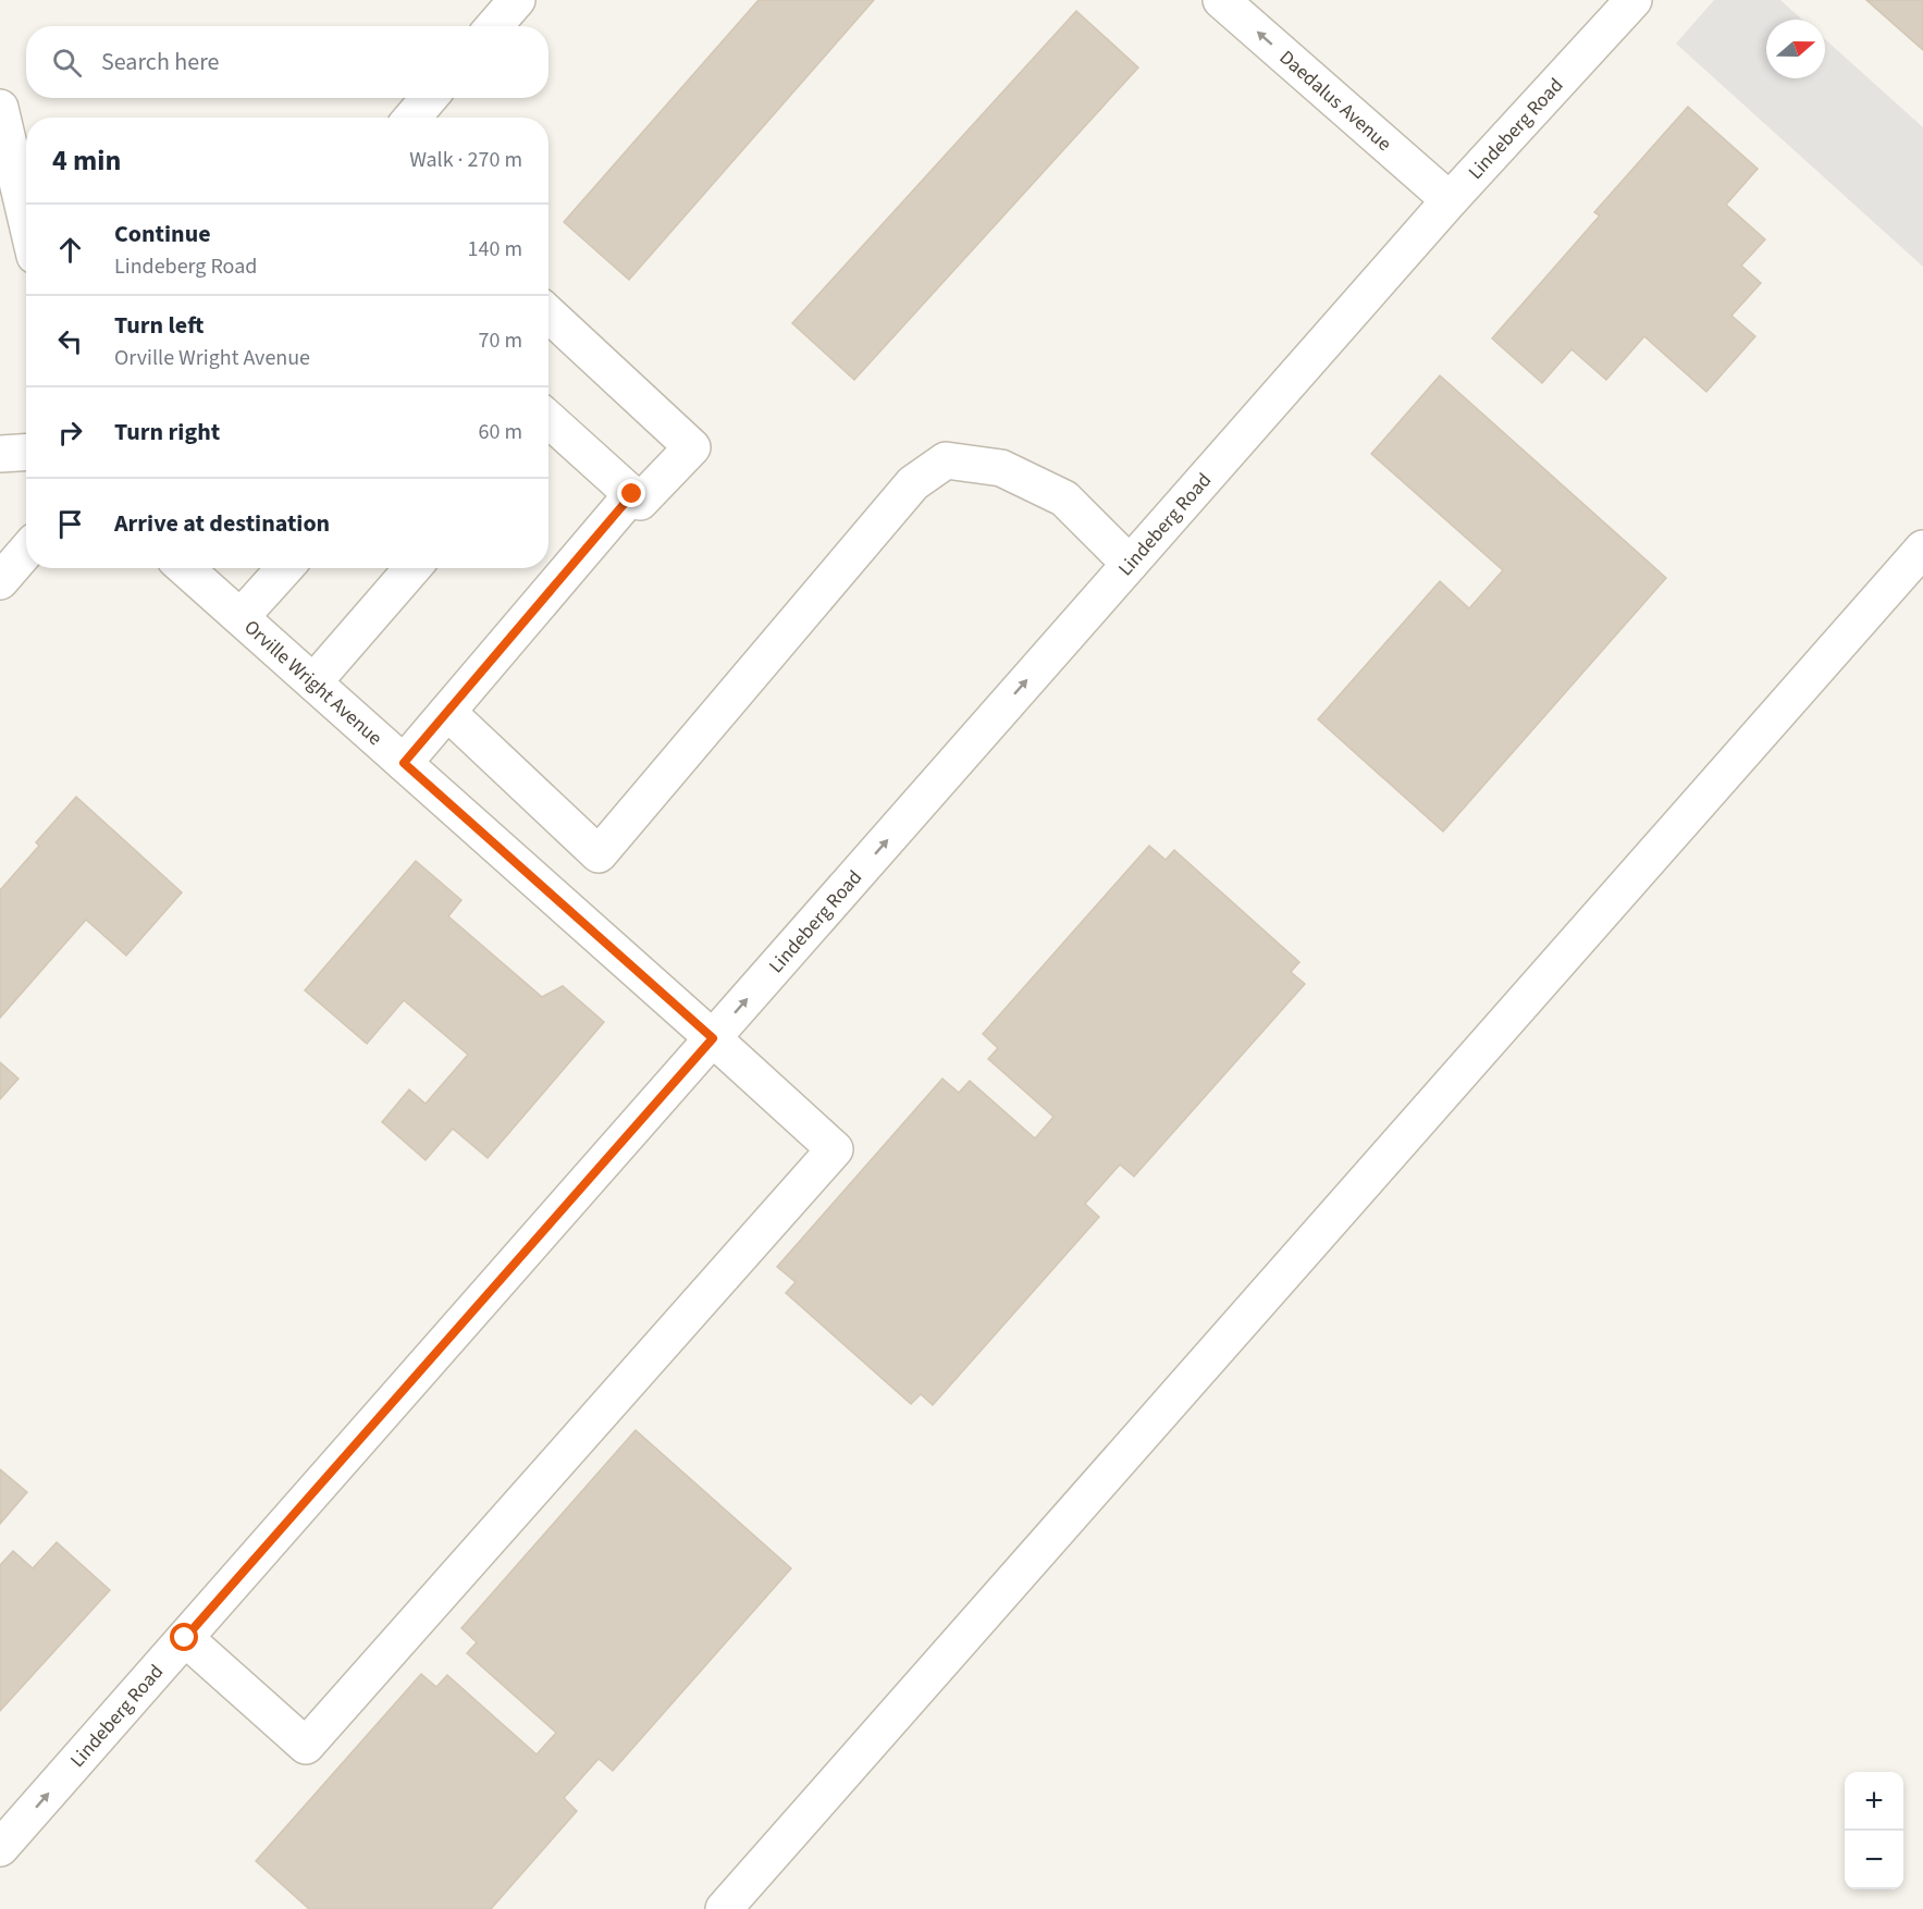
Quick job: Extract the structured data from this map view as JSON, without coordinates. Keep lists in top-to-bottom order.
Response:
{
  "streets": {
    "street": ["Daedalus Avenue", "Lindeberg Road", "Orville Wright Avenue"]
  },
  "crossings": [
    ["Daedalus Avenue", "Lindeberg Road"],
    ["Lindeberg Road", "Orville Wright Avenue"]
  ],
  "one_way": ["Daedalus Avenue", "Lindeberg Road"],
  "north": "right",
  "page": {
    "search": "Search here",
    "heading": ["4 min", "Walk · 270 m"],
    "list": [
      ["Continue", "Lindeberg Road", "140 m"],
      ["Turn left", "Orville Wright Avenue", "70 m"],
      ["Turn right", "60 m"],
      "Arrive at destination"
    ],
    "map_buttons": ["+", "−"]
  }
}
